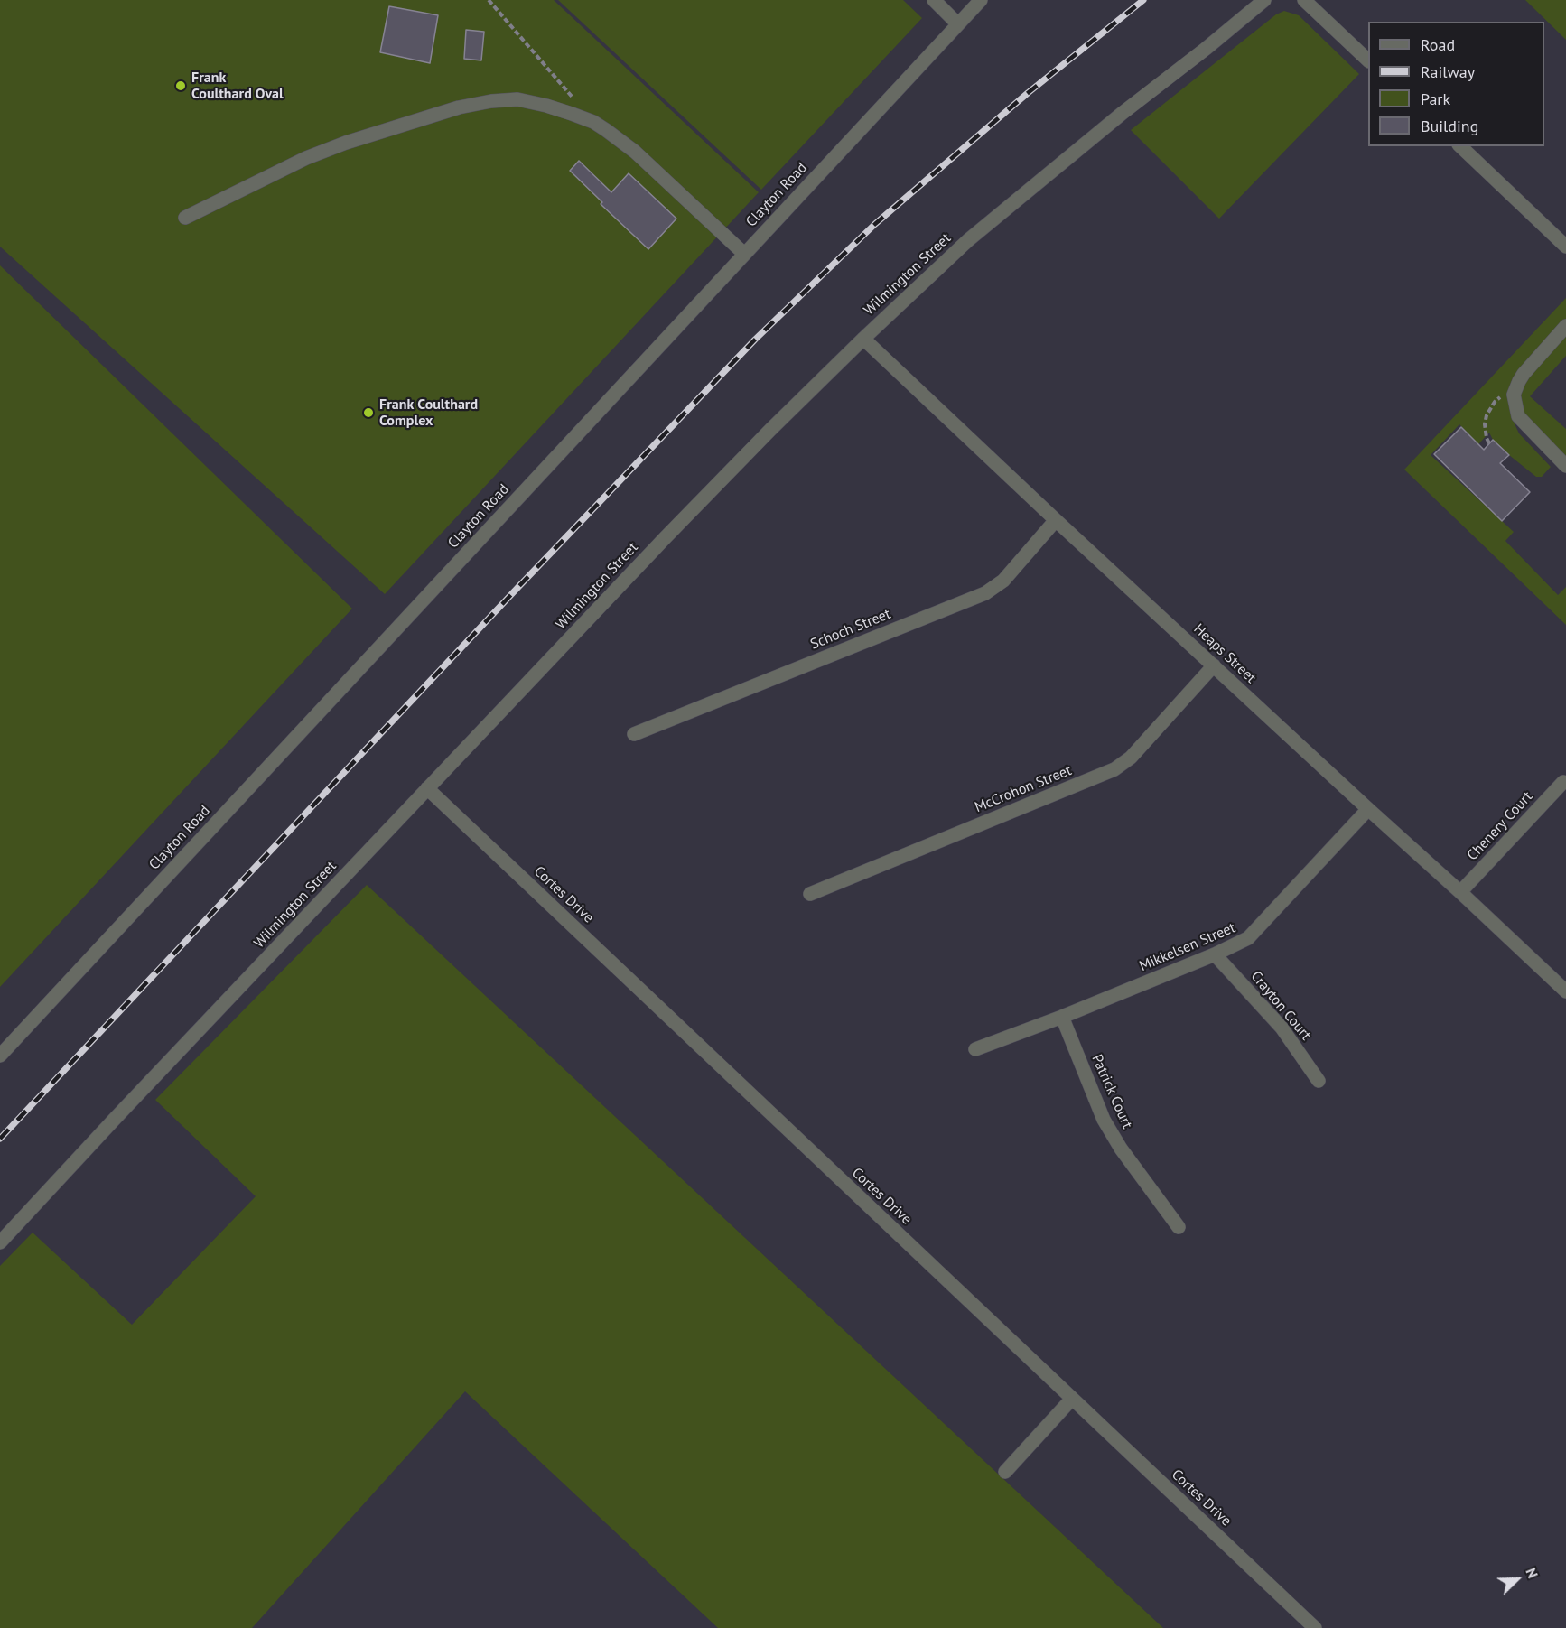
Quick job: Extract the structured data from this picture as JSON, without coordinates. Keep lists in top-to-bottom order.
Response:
{
  "streets": {
    "street": [
      "Clayton Road",
      "Wilmington Street",
      "Schoch Street",
      "Heaps Street",
      "McCrohon Street",
      "Chenery Court",
      "Cortes Drive",
      "Mikkelsen Street",
      "Crayton Court",
      "Patrick Court"
    ]
  },
  "crossings": [
    ["Wilmington Street", "Heaps Street"],
    ["Wilmington Street", "Cortes Drive"],
    ["Schoch Street", "Heaps Street"],
    ["Heaps Street", "McCrohon Street"],
    ["Heaps Street", "Chenery Court"],
    ["Heaps Street", "Mikkelsen Street"],
    ["Mikkelsen Street", "Crayton Court"],
    ["Mikkelsen Street", "Patrick Court"]
  ],
  "places": ["Frank Coulthard Oval", "Frank Coulthard Complex"],
  "legend": [
    "Road",
    "Railway",
    "Park",
    "Building"
  ],
  "north": "top right"
}
